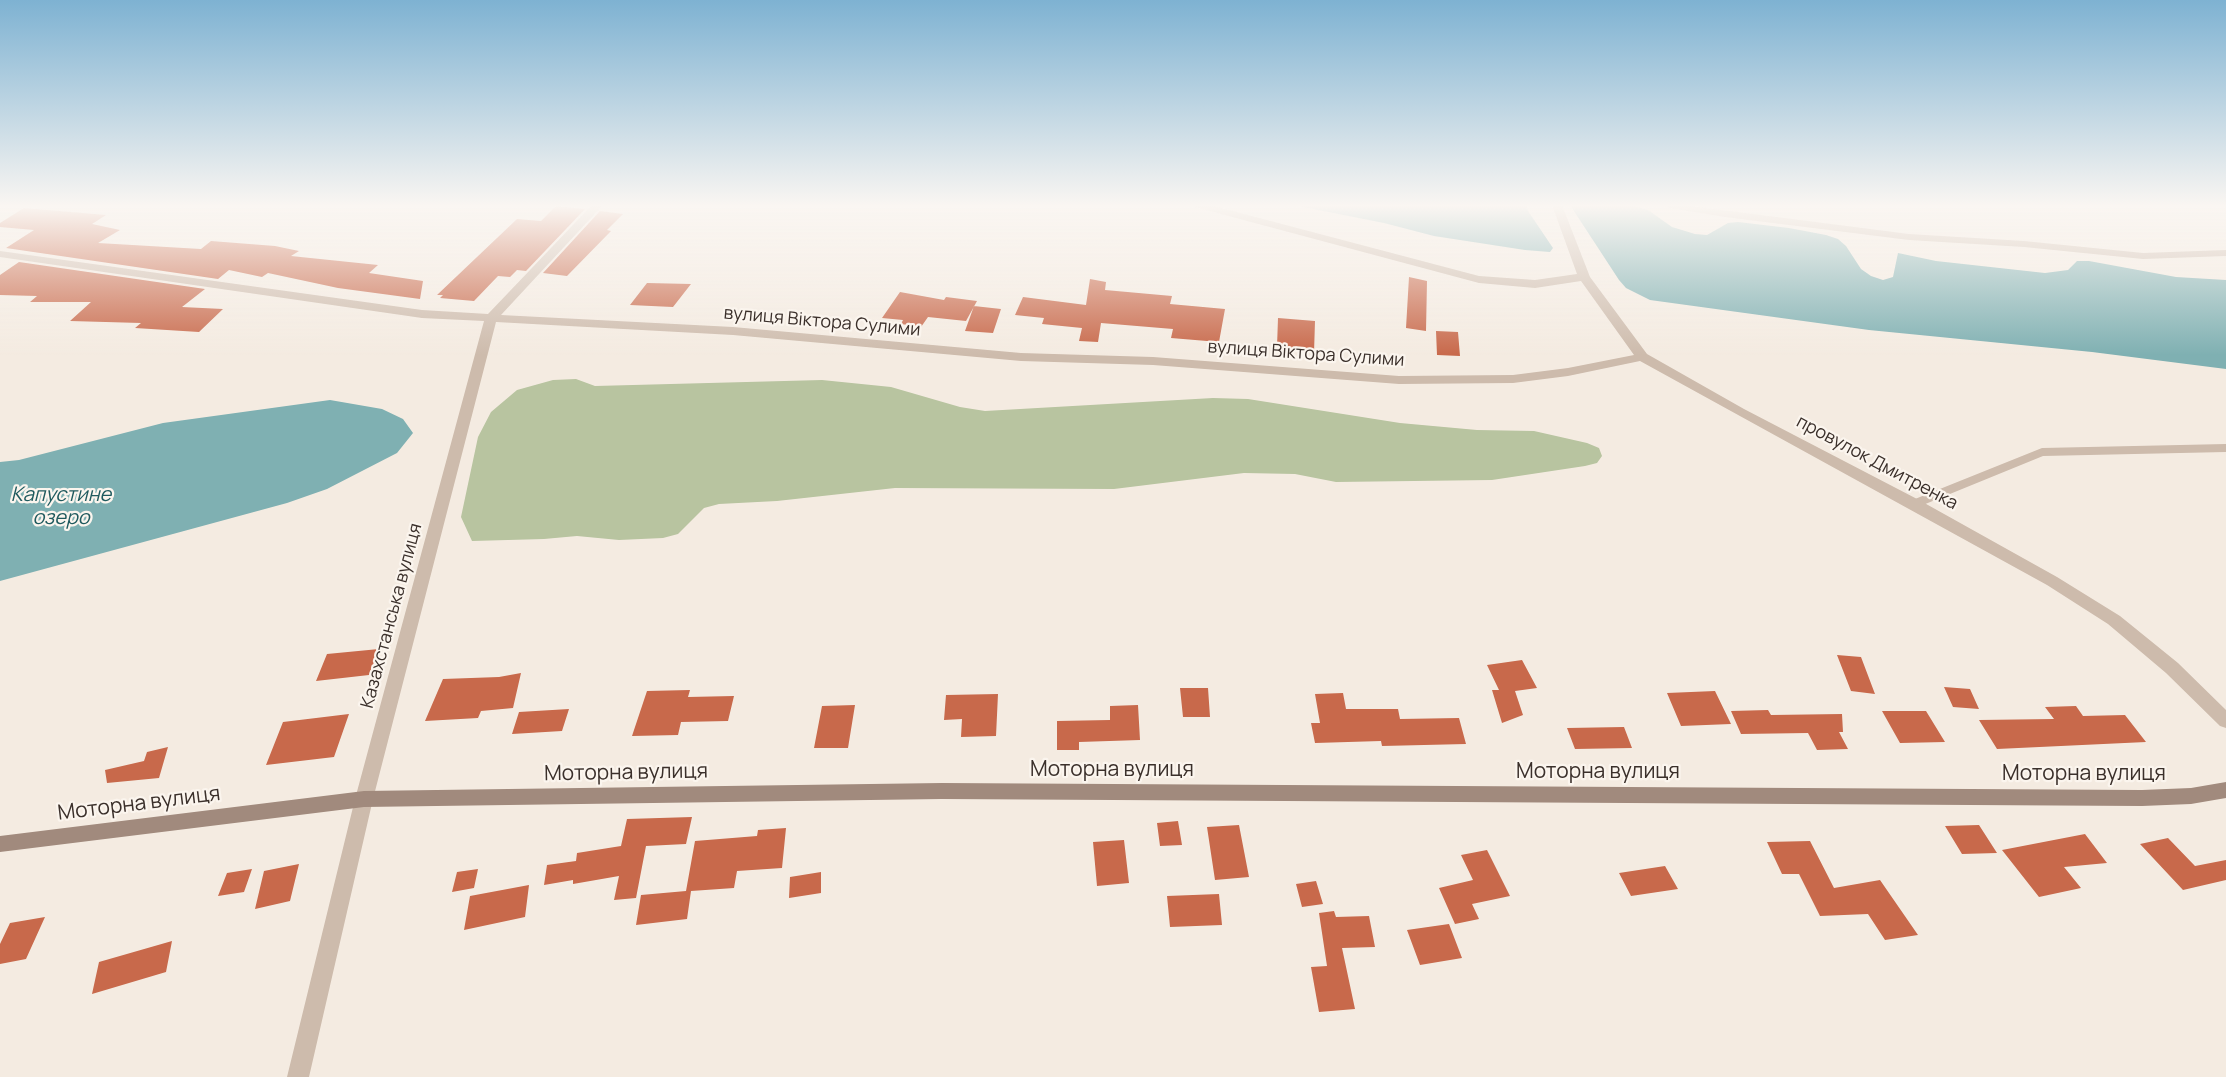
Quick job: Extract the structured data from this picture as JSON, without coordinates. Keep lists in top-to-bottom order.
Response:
{
  "streets": {
    "street": [
      "вулиця Віктора Сулими",
      "провулок Дмитренка",
      "Казахстанська вулиця",
      "Моторна вулиця"
    ]
  },
  "crossings": [
    ["вулиця Віктора Сулими", "провулок Дмитренка"],
    ["вулиця Віктора Сулими", "Казахстанська вулиця"],
    ["Казахстанська вулиця", "Моторна вулиця"]
  ],
  "water": ["Капустине озеро"]
}
